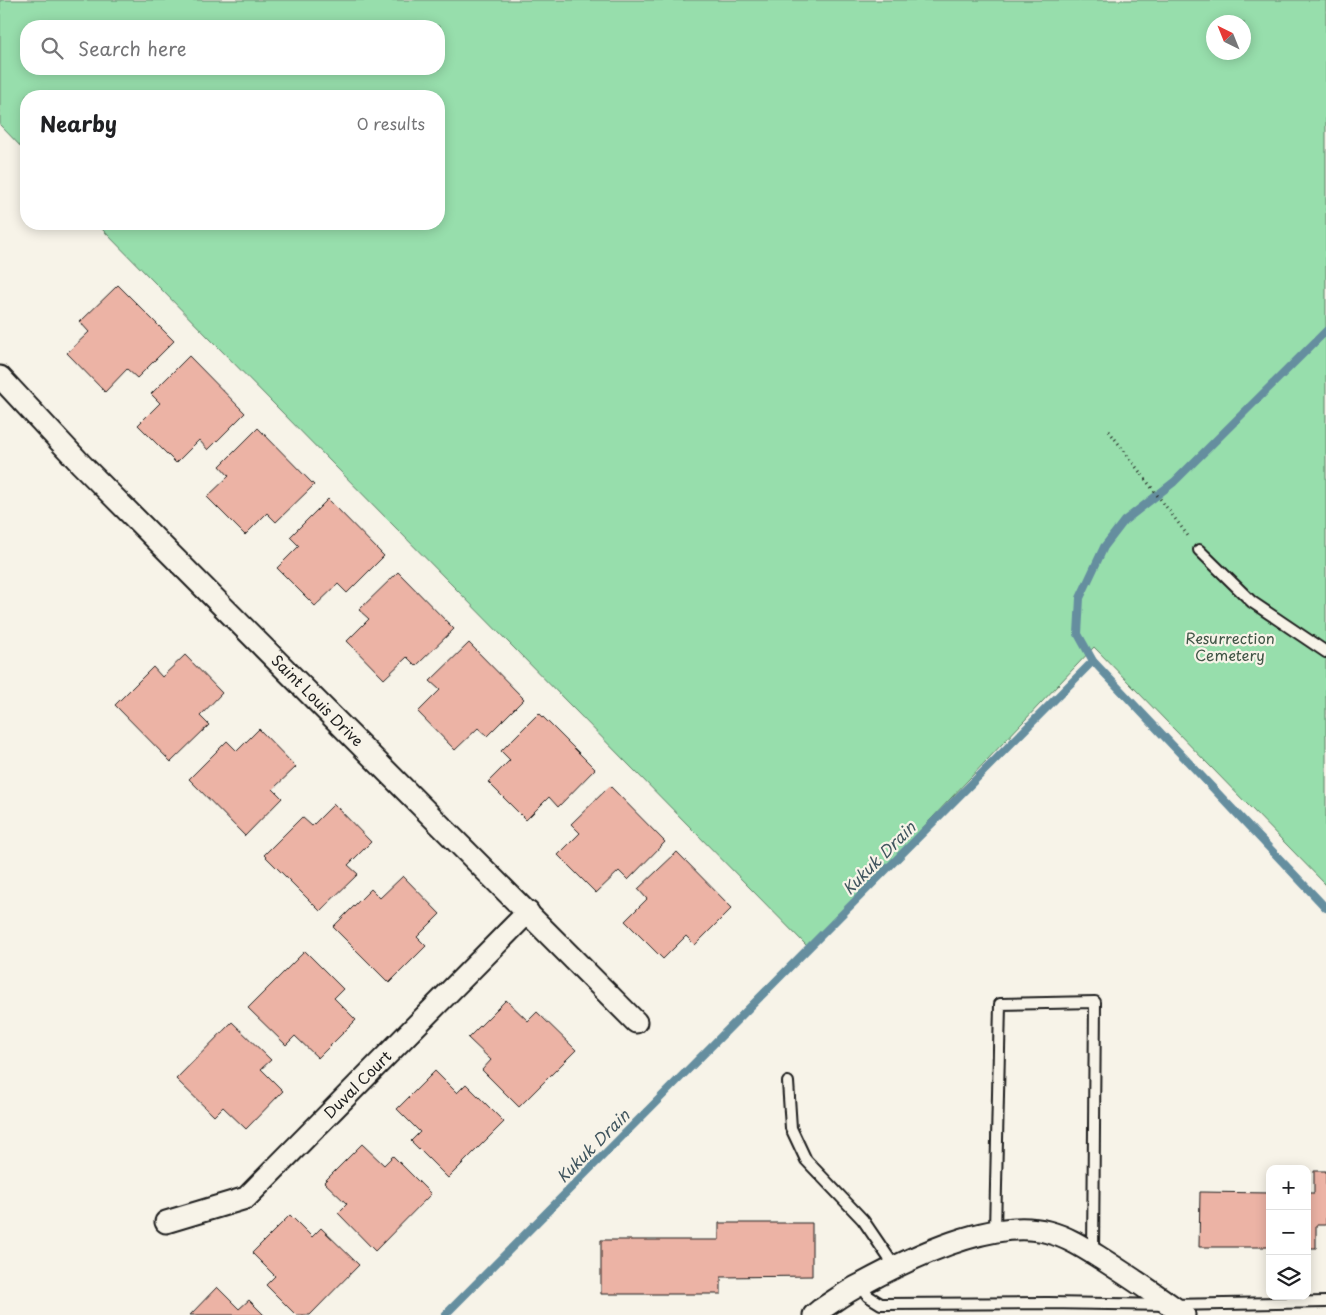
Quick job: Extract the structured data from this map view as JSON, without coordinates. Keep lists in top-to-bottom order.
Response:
{
  "streets": {
    "street": ["Saint Louis Drive", "Duval Court"]
  },
  "crossings": [
    ["Saint Louis Drive", "Duval Court"]
  ],
  "water": ["Kukuk Drain"],
  "parks": ["Resurrection Cemetery"],
  "north": "top left",
  "page": {
    "search": "Search here",
    "heading": ["Nearby", "0 results"],
    "map_buttons": ["+", "−"]
  }
}
